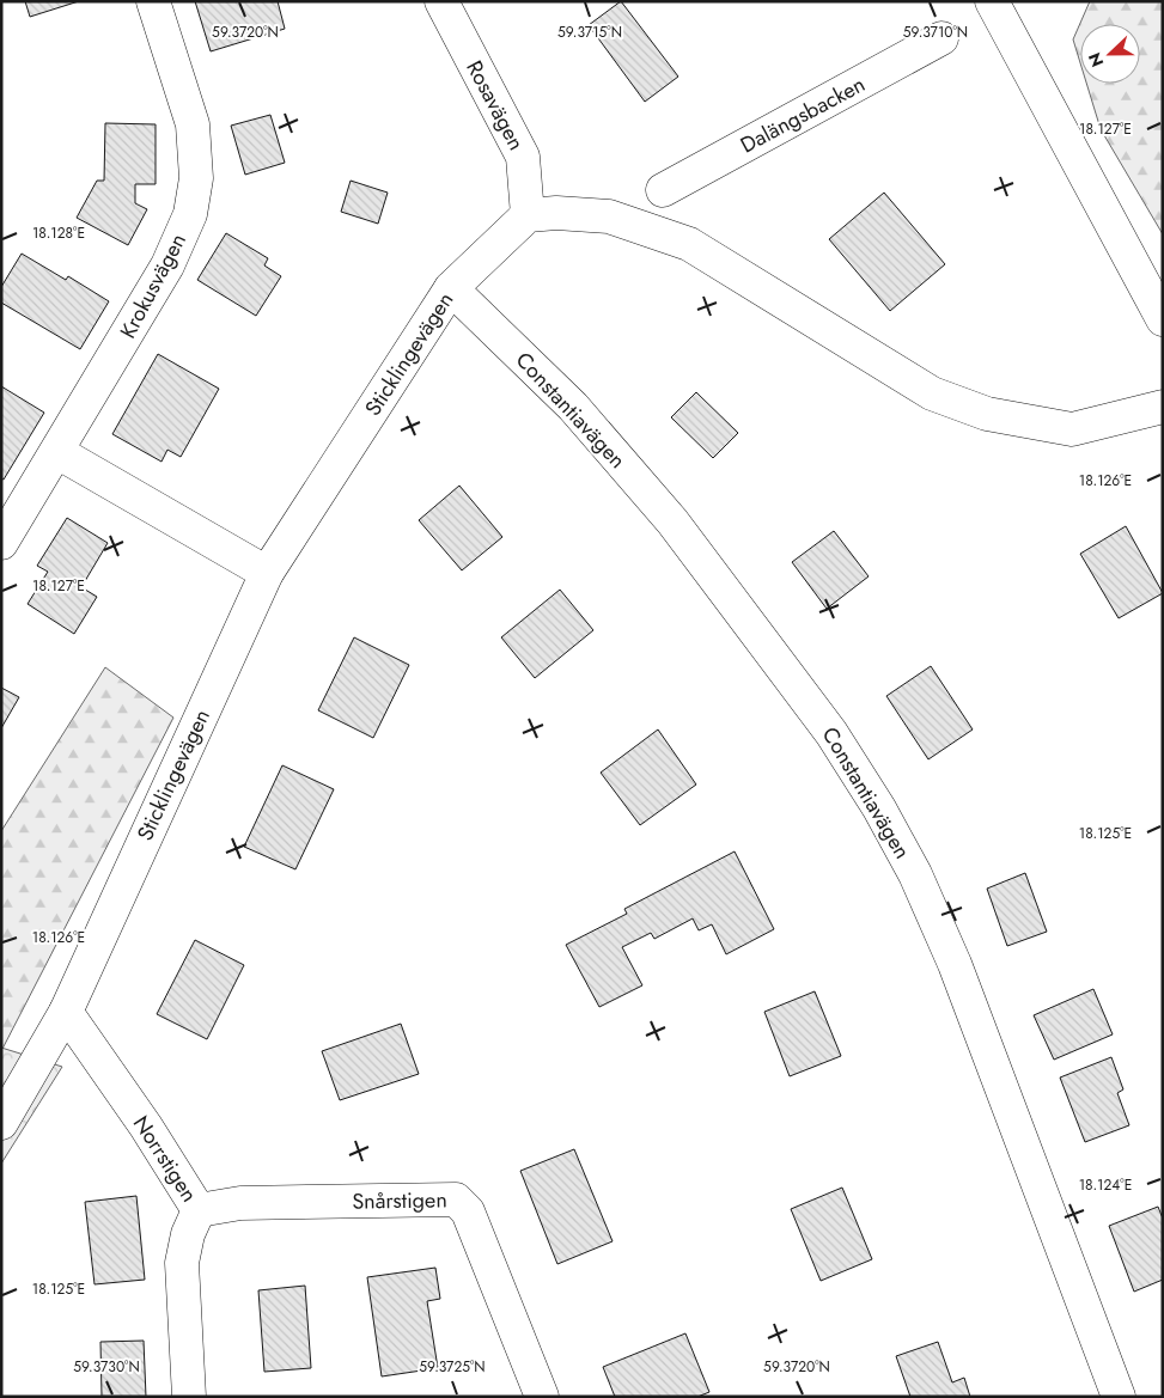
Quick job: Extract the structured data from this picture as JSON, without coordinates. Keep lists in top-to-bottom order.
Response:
{
  "streets": {
    "street": [
      "Rosavägen",
      "Dalängsbacken",
      "Krokusvägen",
      "Sticklingevägen",
      "Constantiavägen",
      "Norrstigen",
      "Snårstigen"
    ]
  },
  "crossings": [
    ["Rosavägen", "Sticklingevägen"],
    ["Sticklingevägen", "Constantiavägen"],
    ["Sticklingevägen", "Norrstigen"],
    ["Norrstigen", "Snårstigen"]
  ],
  "north": "left",
  "coordinates": [
    "59.3715°N",
    "59.3720°N",
    "59.3710°N",
    "18.127°E",
    "18.128°E",
    "18.126°E",
    "18.125°E",
    "18.124°E",
    "59.3730°N",
    "59.3725°N"
  ]
}
